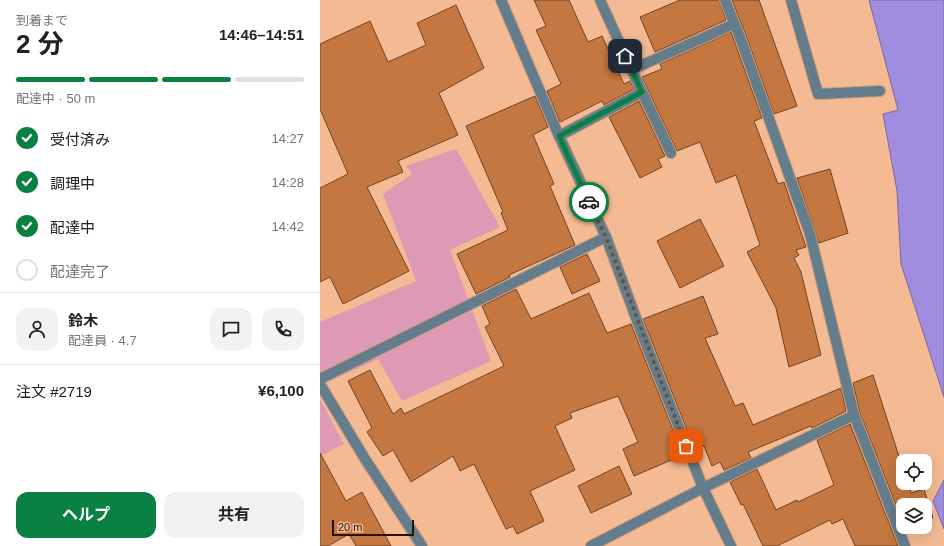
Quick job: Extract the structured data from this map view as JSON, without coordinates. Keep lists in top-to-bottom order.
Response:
{
  "scale_bar": "20 m",
  "page": {
    "heading": ["2 分", "到着まで", "14:46–14:51"],
    "panel": [
      "鈴木",
      "配達員 · 4.7",
      "注文 #2719",
      "¥6,100"
    ],
    "bar": "配達中 · 50 m",
    "list": [
      ["受付済み", "14:27"],
      ["調理中", "14:28"],
      ["配達中", "14:42"],
      "配達完了"
    ],
    "buttons": ["ヘルプ", "共有"],
    "scale": "20 m"
  }
}
